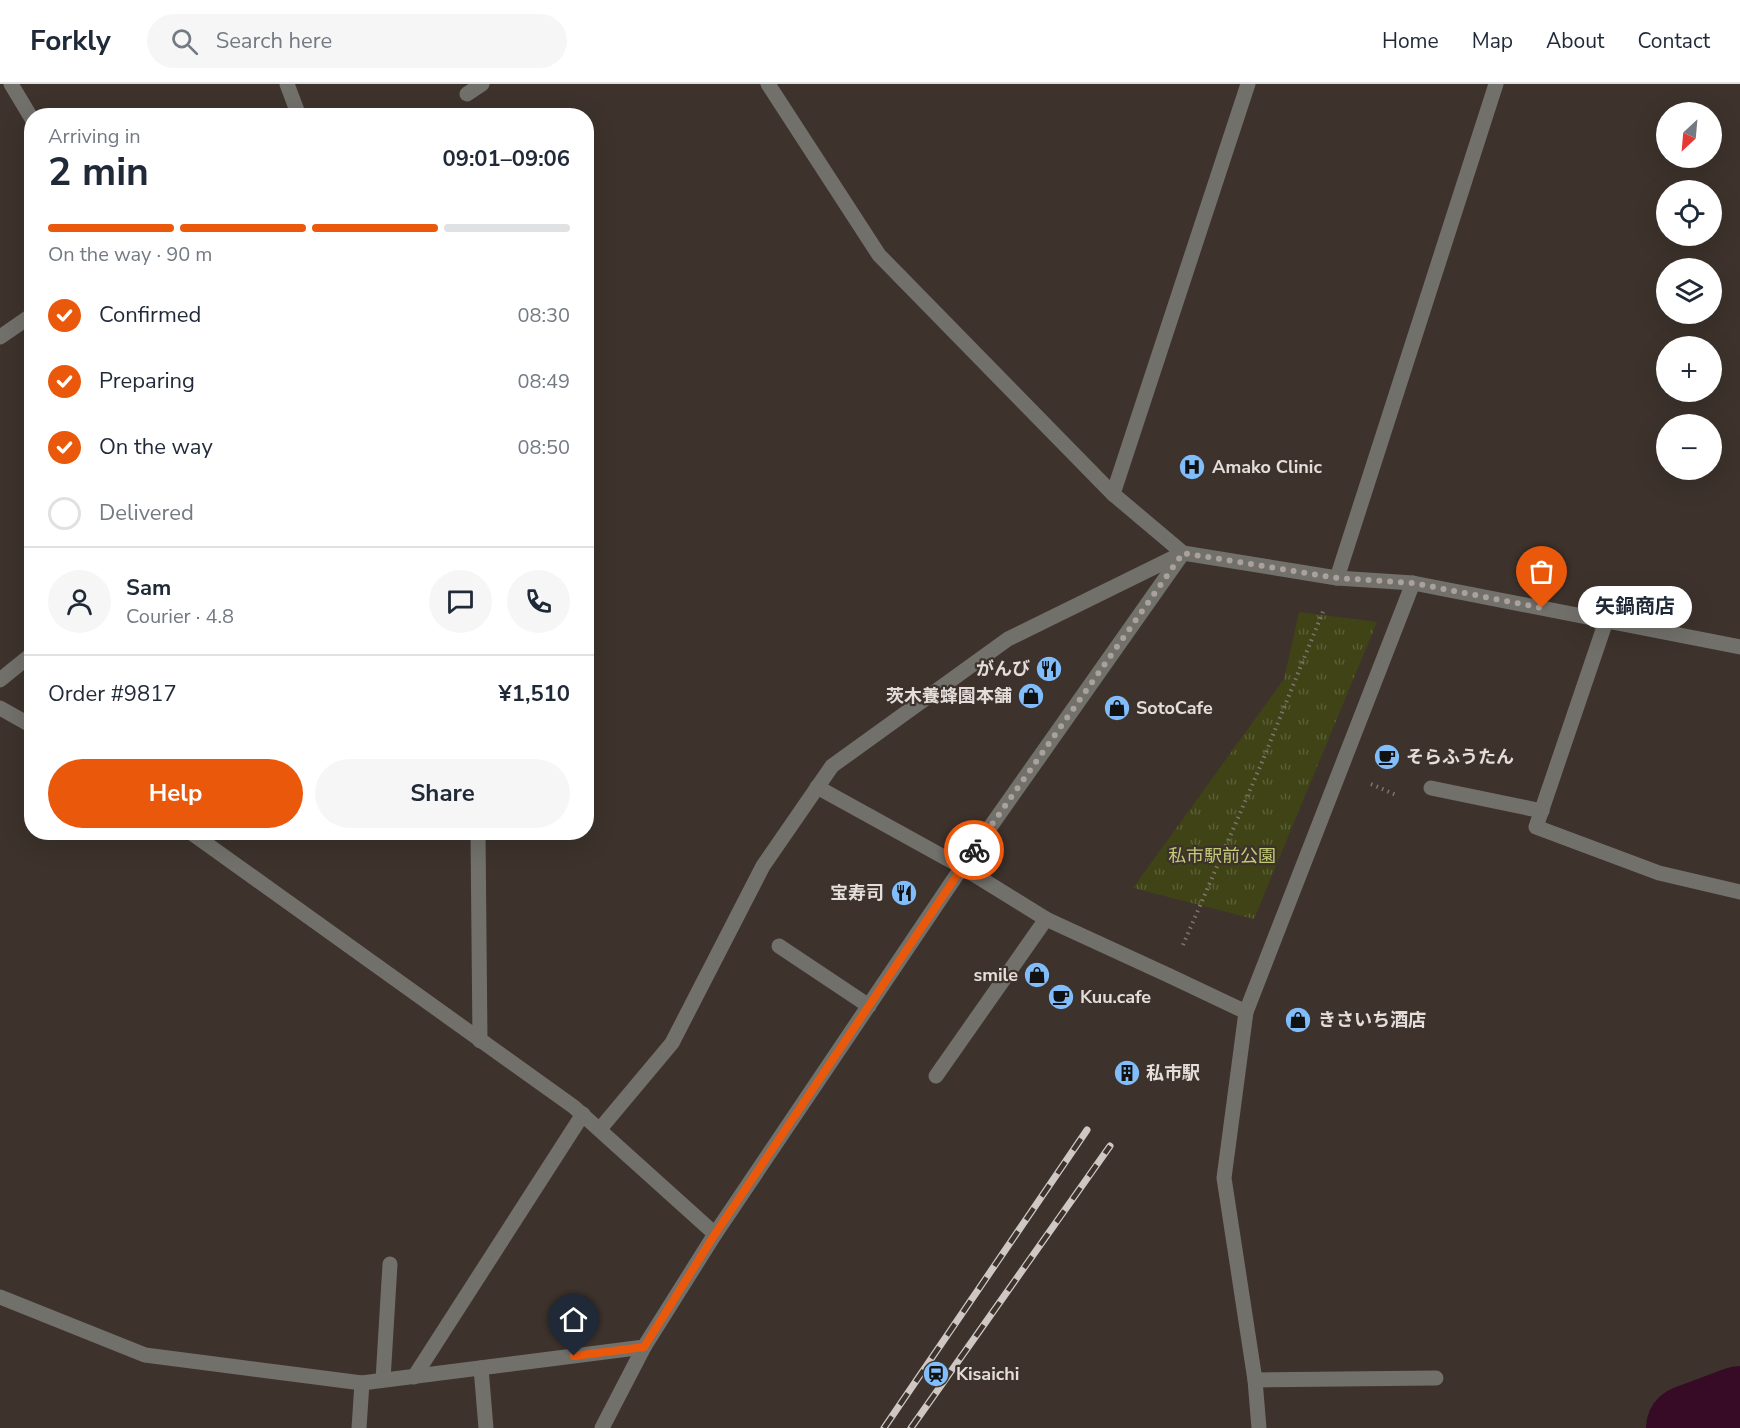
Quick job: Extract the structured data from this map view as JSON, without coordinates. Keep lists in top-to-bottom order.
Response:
{
  "parks": ["私市駅前公園"],
  "places": {
    "hospital": ["Amako Clinic"],
    "other": ["矢鍋商店"],
    "restaurant": ["がんび", "宝寿司"],
    "shop": [
      "茨木養蜂園本舗",
      "SotoCafe",
      "smile",
      "きさいち酒店"
    ],
    "cafe": ["そらふうたん", "Kuu.cafe"],
    "building": ["私市駅"],
    "station": ["Kisaichi"]
  },
  "north": "bottom left",
  "page": {
    "header": "Forkly",
    "search": "Search here",
    "nav": [
      "Home",
      "Map",
      "About",
      "Contact"
    ],
    "map_buttons": ["+", "−"],
    "heading": ["2 min", "Arriving in", "09:01–09:06"],
    "panel": [
      "Sam",
      "Courier · 4.8",
      "Order #9817",
      "¥1,510"
    ],
    "bar": "On the way · 90 m",
    "list": [
      ["Confirmed", "08:30"],
      ["Preparing", "08:49"],
      ["On the way", "08:50"],
      "Delivered"
    ],
    "bubble": "矢鍋商店",
    "buttons": ["Help", "Share"]
  }
}
